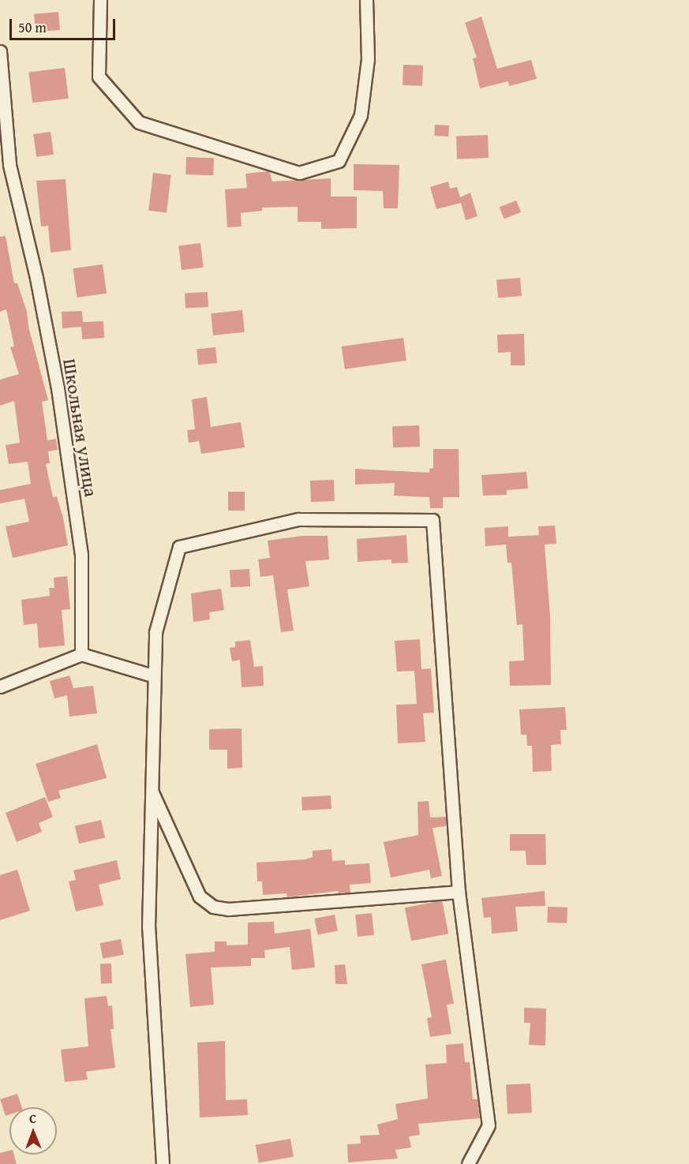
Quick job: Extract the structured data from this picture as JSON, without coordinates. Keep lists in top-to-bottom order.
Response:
{
  "streets": {
    "street": ["Школьная улица"]
  },
  "scale_bar": "50 m",
  "north": "top"
}
